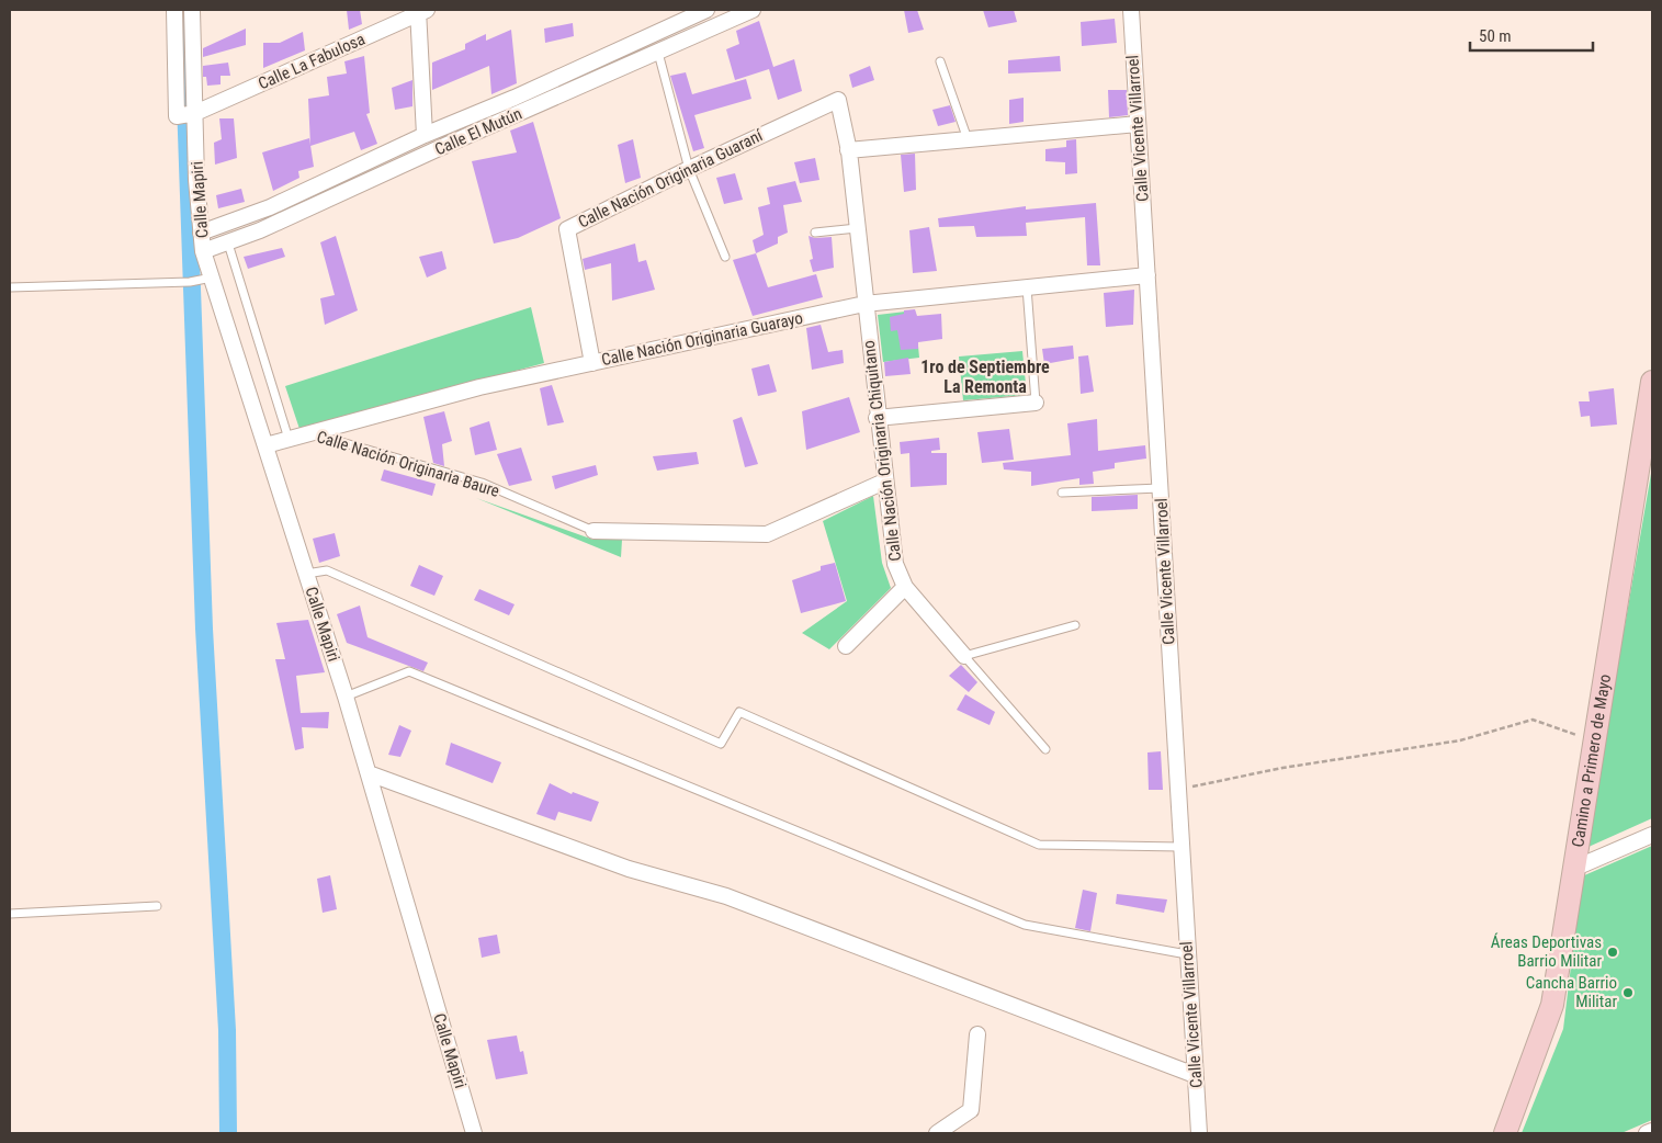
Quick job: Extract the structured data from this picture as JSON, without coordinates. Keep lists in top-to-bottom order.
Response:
{
  "streets": {
    "main road": ["Camino a Primero de Mayo"],
    "street": [
      "Calle La Fabulosa",
      "Calle Vicente Villarroel",
      "Calle El Mutún",
      "Calle Nación Originaria Guaraní",
      "Calle Mapiri",
      "Calle Nación Originaria Guarayo",
      "Calle Nación Originaria Chiquitano",
      "Calle Nación Originaria Baure"
    ]
  },
  "crossings": [
    ["Calle La Fabulosa", "Calle Mapiri"],
    ["Calle Vicente Villarroel", "Calle Nación Originaria Guarayo"],
    ["Calle El Mutún", "Calle Mapiri"],
    ["Calle Nación Originaria Guaraní", "Calle Nación Originaria Guarayo"],
    ["Calle Nación Originaria Guaraní", "Calle Nación Originaria Chiquitano"],
    ["Calle Mapiri", "Calle Nación Originaria Guarayo"],
    ["Calle Nación Originaria Guarayo", "Calle Nación Originaria Chiquitano"],
    ["Calle Nación Originaria Guarayo", "Calle Nación Originaria Baure"],
    ["Calle Nación Originaria Chiquitano", "Calle Nación Originaria Baure"]
  ],
  "districts": ["1ro de Septiembre La Remonta"],
  "places": ["Áreas Deportivas Barrio Militar", "Cancha Barrio Militar"],
  "scale_bar": "50 m"
}
